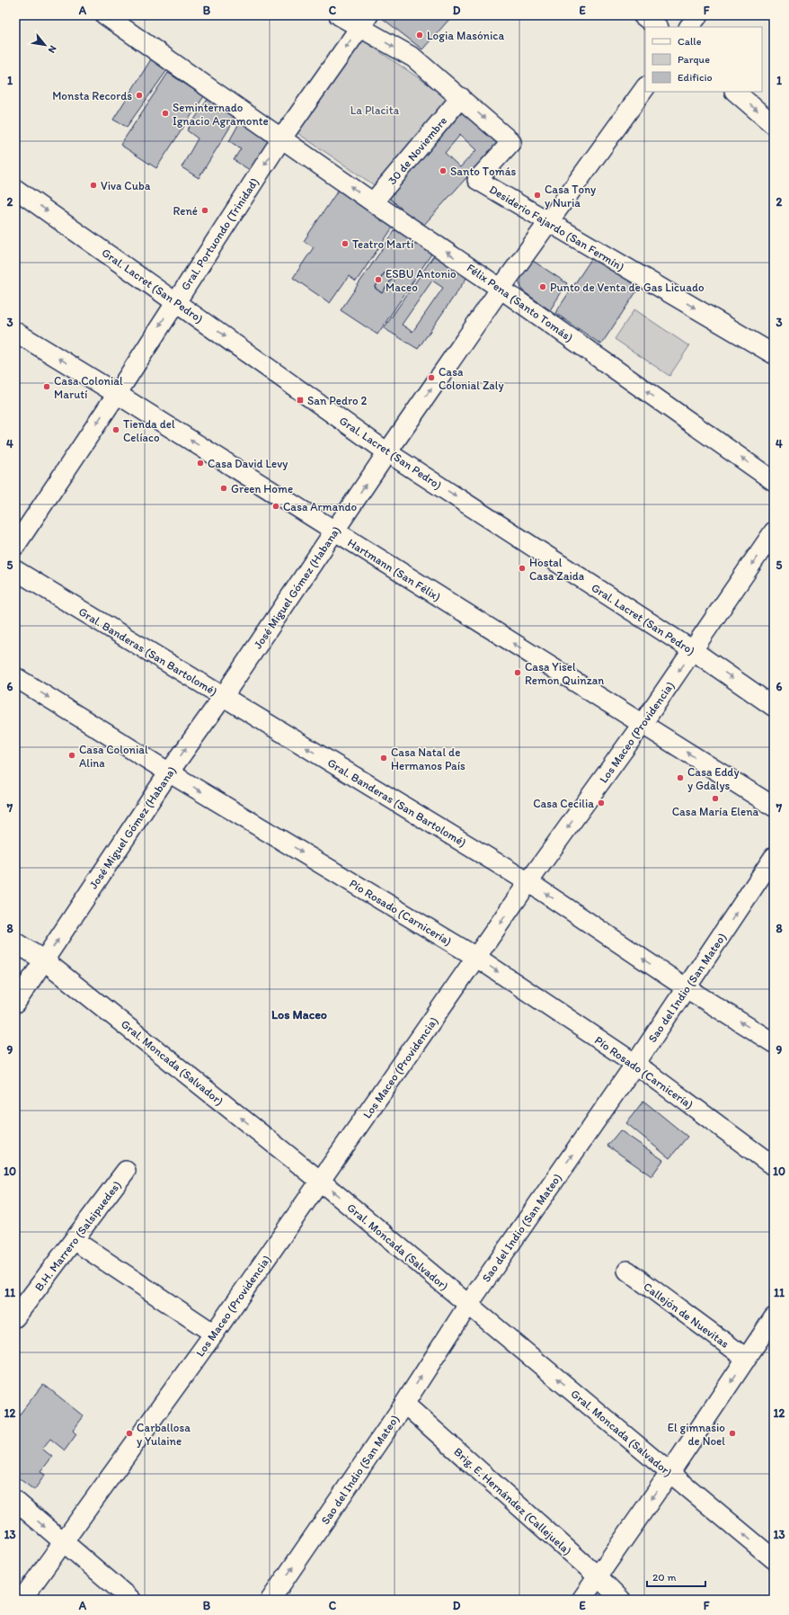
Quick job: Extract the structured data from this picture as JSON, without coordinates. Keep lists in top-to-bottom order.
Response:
{
  "streets": {
    "street": [
      "30 de Noviembre",
      "Desiderio Fajardo (San Fermín)",
      "Gral. Portuondo (Trinidad)",
      "Gral. Lacret (San Pedro)",
      "Félix Pena (Santo Tomás)",
      "Hartmann (San Félix)",
      "José Miguel Gómez (Habana)",
      "Gral. Banderas (San Bartolomé)",
      "Los Maceo (Providencia)",
      "Pío Rosado (Carnicería)",
      "Sao del Indio (San Mateo)",
      "Gral. Moncada (Salvador)",
      "B.H. Marrero (Salsipuedes)",
      "Callejón de Nuevitas",
      "Brig. E. Hernández (Callejuela)"
    ]
  },
  "crossings": [
    ["30 de Noviembre", "Desiderio Fajardo (San Fermín)"],
    ["30 de Noviembre", "Félix Pena (Santo Tomás)"],
    ["Desiderio Fajardo (San Fermín)", "Gral. Portuondo (Trinidad)"],
    ["Desiderio Fajardo (San Fermín)", "José Miguel Gómez (Habana)"],
    ["Gral. Portuondo (Trinidad)", "Gral. Lacret (San Pedro)"],
    ["Gral. Portuondo (Trinidad)", "Félix Pena (Santo Tomás)"],
    ["Gral. Portuondo (Trinidad)", "Hartmann (San Félix)"],
    ["Gral. Lacret (San Pedro)", "José Miguel Gómez (Habana)"],
    ["Gral. Lacret (San Pedro)", "Los Maceo (Providencia)"],
    ["Félix Pena (Santo Tomás)", "José Miguel Gómez (Habana)"],
    ["Hartmann (San Félix)", "José Miguel Gómez (Habana)"],
    ["Hartmann (San Félix)", "Los Maceo (Providencia)"],
    ["José Miguel Gómez (Habana)", "Gral. Banderas (San Bartolomé)"],
    ["José Miguel Gómez (Habana)", "Pío Rosado (Carnicería)"],
    ["José Miguel Gómez (Habana)", "Gral. Moncada (Salvador)"],
    ["Gral. Banderas (San Bartolomé)", "Los Maceo (Providencia)"],
    ["Gral. Banderas (San Bartolomé)", "Sao del Indio (San Mateo)"],
    ["Los Maceo (Providencia)", "Pío Rosado (Carnicería)"],
    ["Los Maceo (Providencia)", "Gral. Moncada (Salvador)"],
    ["Pío Rosado (Carnicería)", "Sao del Indio (San Mateo)"],
    ["Sao del Indio (San Mateo)", "Gral. Moncada (Salvador)"],
    ["Sao del Indio (San Mateo)", "Brig. E. Hernández (Callejuela)"]
  ],
  "one_way": [
    "Desiderio Fajardo (San Fermín)",
    "Gral. Portuondo (Trinidad)",
    "Gral. Lacret (San Pedro)",
    "Félix Pena (Santo Tomás)",
    "Hartmann (San Félix)",
    "José Miguel Gómez (Habana)",
    "Gral. Banderas (San Bartolomé)",
    "Los Maceo (Providencia)",
    "Pío Rosado (Carnicería)",
    "Sao del Indio (San Mateo)",
    "Gral. Moncada (Salvador)"
  ],
  "districts": ["Los Maceo"],
  "parks": ["La Placita"],
  "places": {
    "other": [
      "Logia Masónica",
      "Monsta Records",
      "Seminternado Ignacio Agramonte",
      "Santo Tomás",
      "Viva Cuba",
      "Casa Tony y Nuria",
      "René",
      "Teatro Martí",
      "ESBU Antonio Maceo",
      "Punto de Venta de Gas Licuado",
      "Casa Colonial Zaly",
      "Casa Colonial Marutí",
      "Tienda del Celíaco",
      "Casa David Levy",
      "Green Home",
      "Casa Armando",
      "Hostal Casa Zaida",
      "Casa Yisel Remon Quinzan",
      "Casa Colonial Alina",
      "Casa Natal de Hermanos País",
      "Casa Eddy y Gdalys",
      "Casa María Elena",
      "Casa Cecilia",
      "Carballosa y Yulaine",
      "El gimnasio de Noel"
    ],
    "transit": ["San Pedro 2"]
  },
  "legend": ["Calle", "Parque", "Edificio"],
  "scale_bar": "20 m",
  "north": "bottom right",
  "grid": {
    "columns": [
      "A",
      "B",
      "C",
      "D",
      "E",
      "F"
    ],
    "rows": [
      "1",
      "2",
      "3",
      "4",
      "5",
      "6",
      "7",
      "8",
      "9",
      "10",
      "11",
      "12",
      "13"
    ]
  }
}
